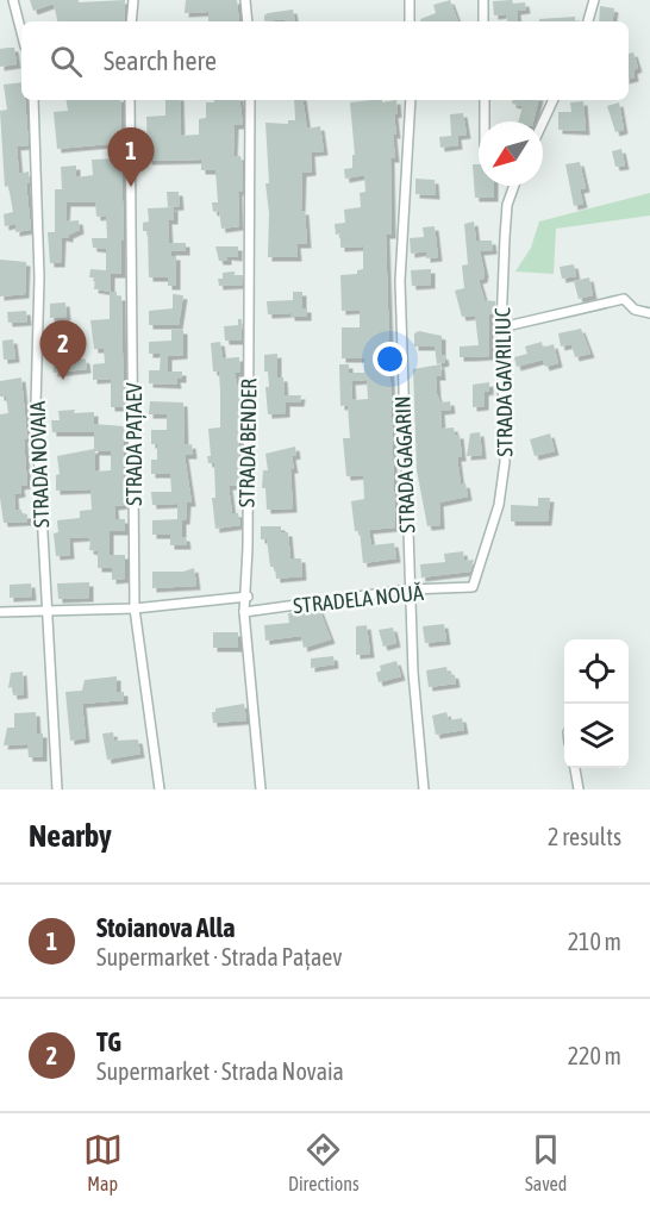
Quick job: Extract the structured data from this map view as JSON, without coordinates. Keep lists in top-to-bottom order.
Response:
{
  "streets": {
    "street": [
      "STRADA GAVRILIUC",
      "STRADA BENDER",
      "STRADA PAȚAEV",
      "STRADA NOVAIA",
      "STRADA GAGARIN",
      "STRADELA NOUĂ"
    ]
  },
  "crossings": [
    ["STRADA GAVRILIUC", "STRADELA NOUĂ"],
    ["STRADA BENDER", "STRADELA NOUĂ"],
    ["STRADA GAGARIN", "STRADELA NOUĂ"]
  ],
  "north": "bottom left",
  "page": {
    "search": "Search here",
    "pins": ["1", "2"],
    "heading": ["Nearby", "2 results"],
    "list": [
      {
        "mark": "1",
        "name": "Stoianova Alla",
        "note": "Supermarket · Strada Pațaev",
        "value": "210 m"
      },
      {
        "mark": "2",
        "name": "TG",
        "note": "Supermarket · Strada Novaia",
        "value": "220 m"
      }
    ],
    "nav": ["Map", "Directions", "Saved"]
  }
}
